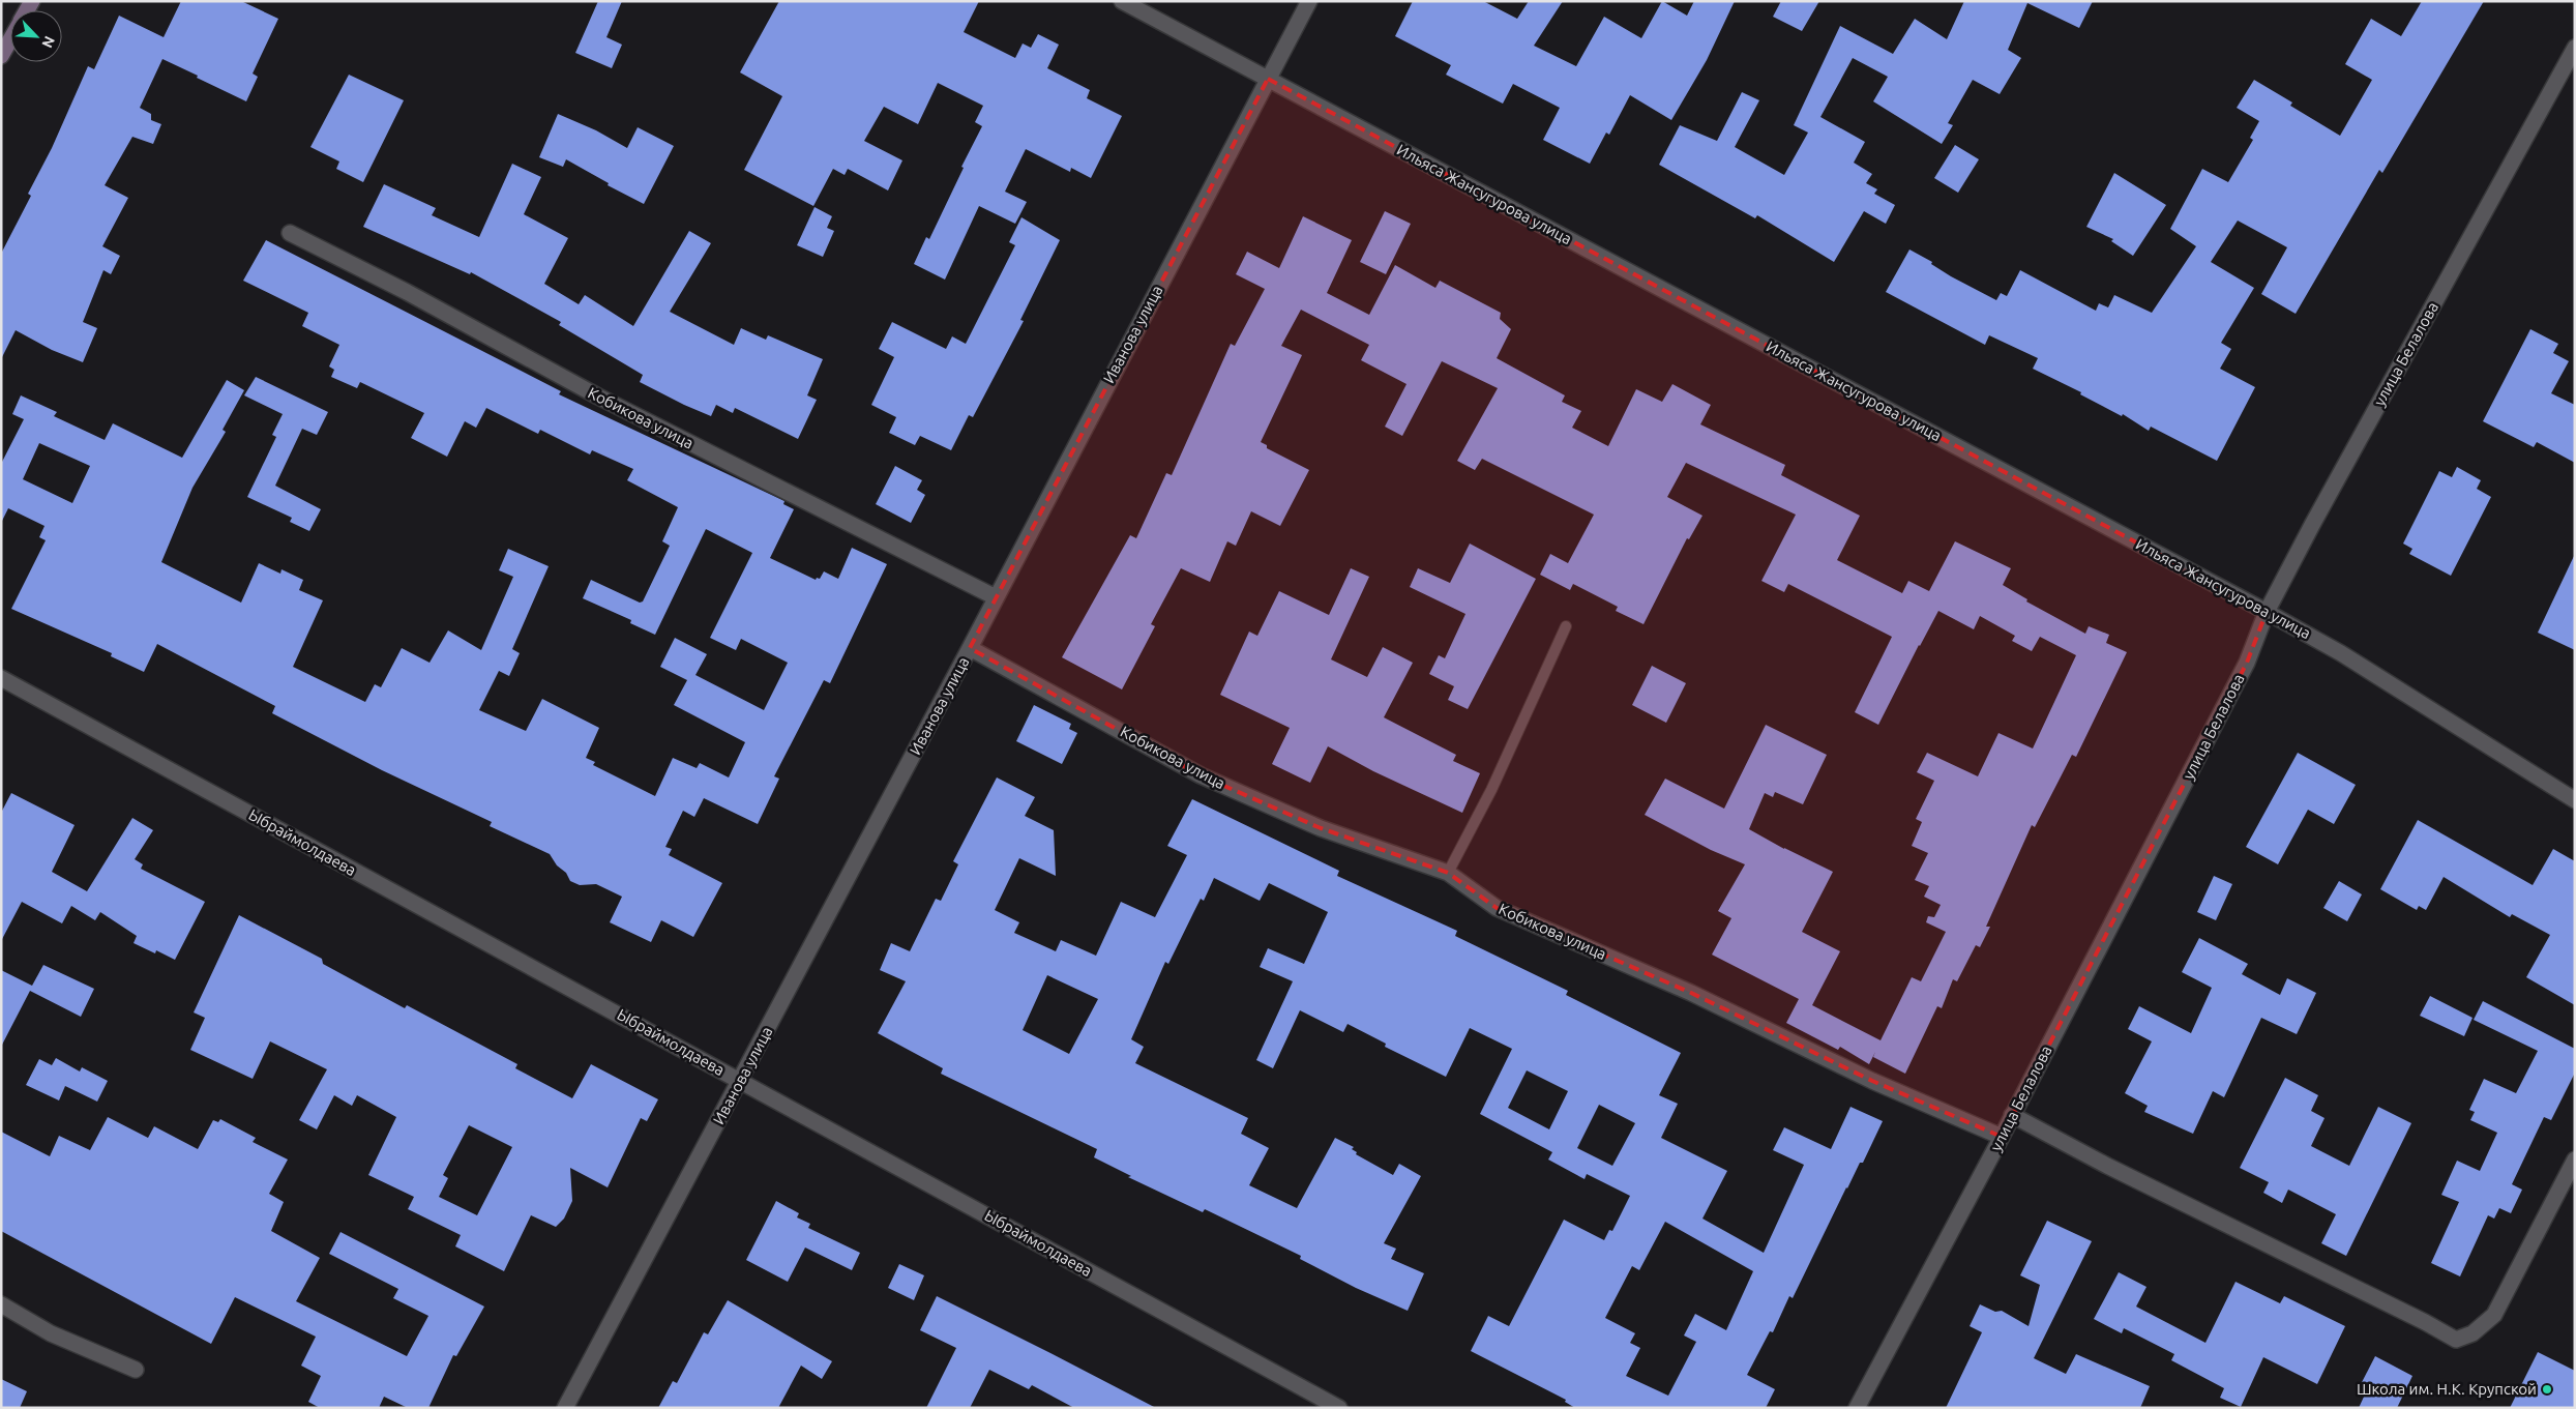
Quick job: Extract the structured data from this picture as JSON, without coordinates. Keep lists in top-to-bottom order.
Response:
{
  "streets": {
    "street": [
      "Ильяса Жансугурова улица",
      "Иванова улица",
      "улица Белалова",
      "Кобикова улица",
      "Ыбраймолдаева"
    ]
  },
  "crossings": [
    ["Ильяса Жансугурова улица", "Иванова улица"],
    ["Ильяса Жансугурова улица", "улица Белалова"],
    ["Иванова улица", "Кобикова улица"],
    ["Иванова улица", "Ыбраймолдаева"],
    ["улица Белалова", "Кобикова улица"]
  ],
  "places": ["Школа им. Н.К. Крупской"],
  "north": "bottom right"
}
